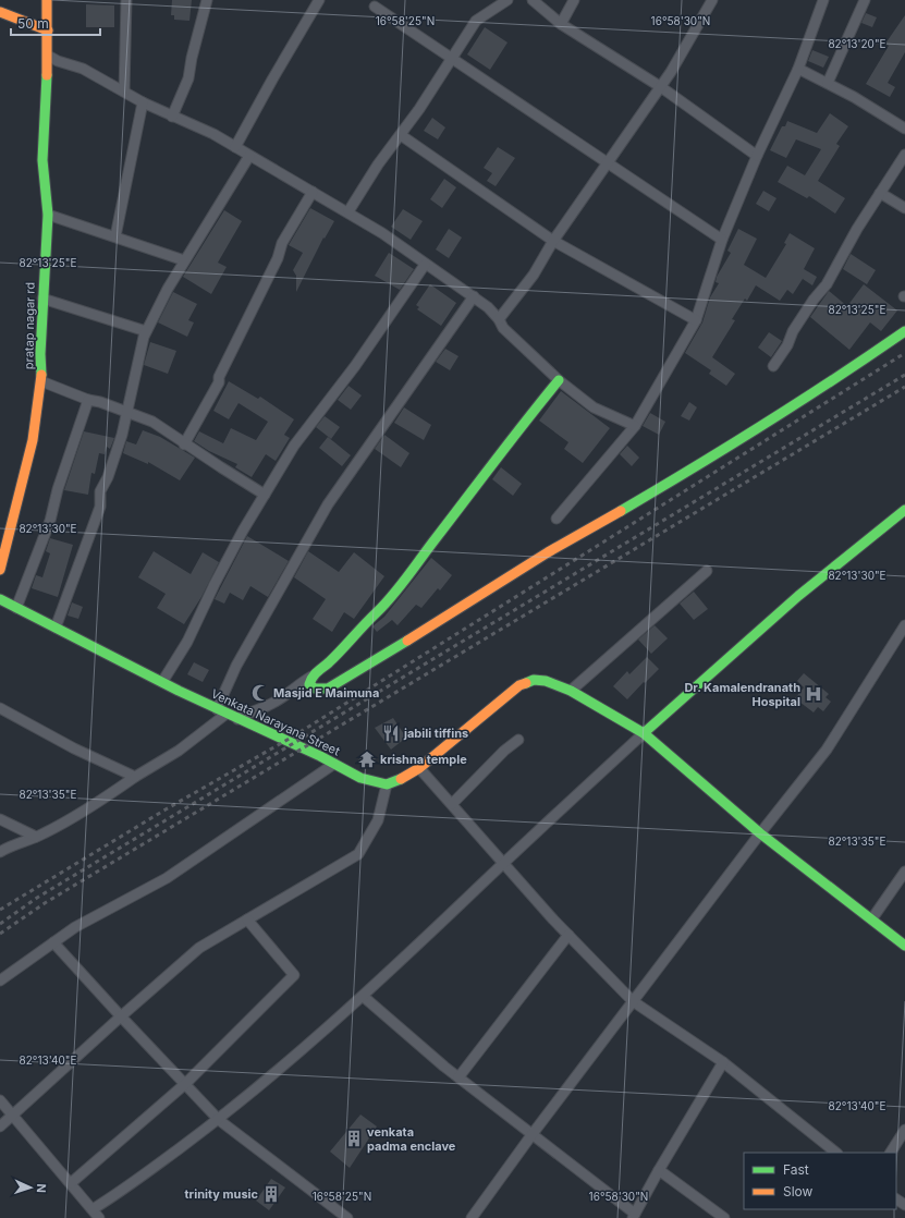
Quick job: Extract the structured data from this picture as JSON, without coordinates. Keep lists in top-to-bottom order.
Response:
{
  "streets": {
    "street": ["pratap nagar rd", "Venkata Narayana Street"]
  },
  "places": {
    "mosque": ["Masjid E Maimuna"],
    "hospital": ["Dr. Kamalendranath Hospital"],
    "restaurant": ["jabili tiffins"],
    "temple": ["krishna temple"],
    "building": ["venkata padma enclave", "trinity music"]
  },
  "legend": ["Fast", "Slow"],
  "scale_bar": "50 m",
  "north": "right",
  "coordinates": [
    "16°58'25\"N",
    "16°58'30\"N",
    "82°13'20\"E",
    "82°13'25\"E",
    "82°13'30\"E",
    "82°13'35\"E",
    "82°13'40\"E"
  ]
}
